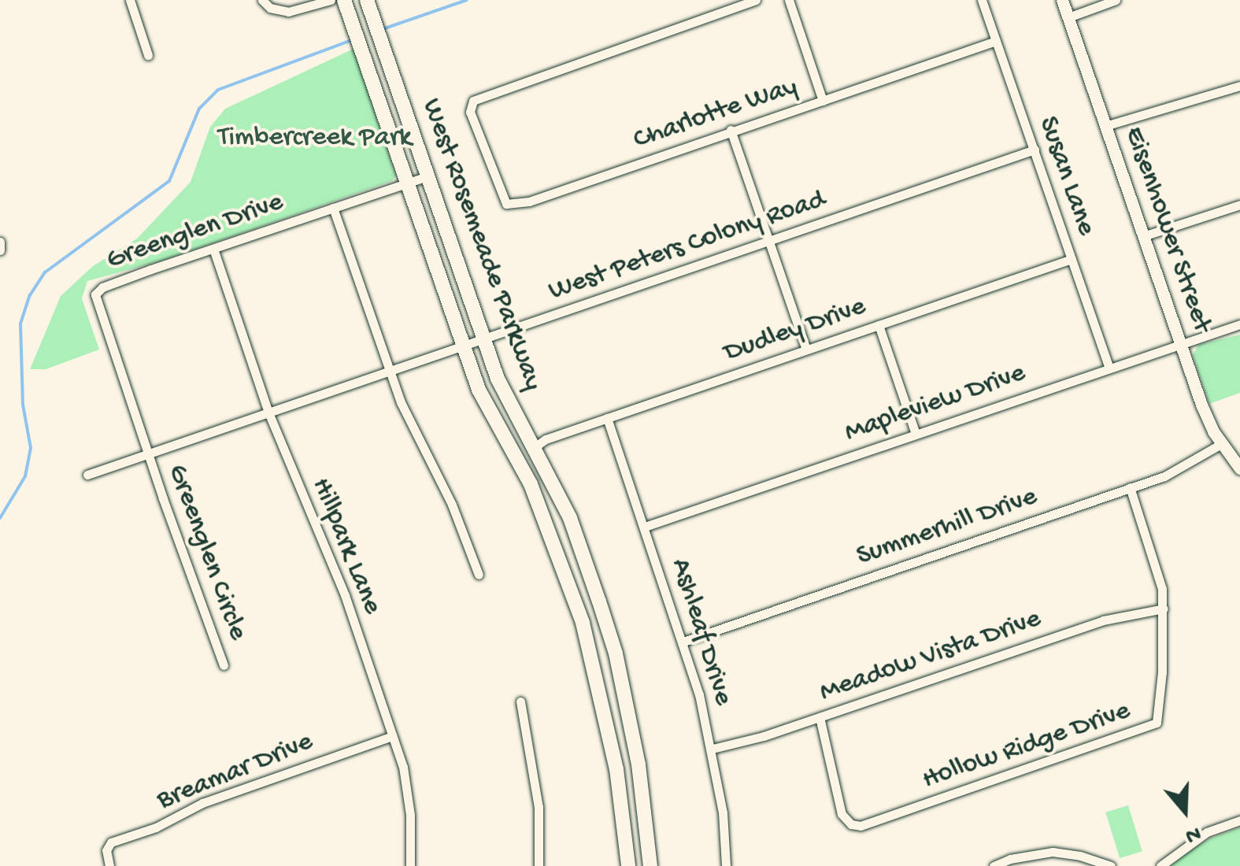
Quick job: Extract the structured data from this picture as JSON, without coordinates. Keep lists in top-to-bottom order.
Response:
{
  "streets": {
    "main road": ["West Rosemeade Parkway"],
    "street": [
      "Charlotte Way",
      "Susan Lane",
      "Eisenhower Street",
      "Greenglen Drive",
      "West Peters Colony Road",
      "Dudley Drive",
      "Mapleview Drive",
      "Summerhill Drive",
      "Hillpark Lane",
      "Greenglen Circle",
      "Ashleaf Drive",
      "Meadow Vista Drive",
      "Hollow Ridge Drive",
      "Breamar Drive"
    ]
  },
  "crossings": [
    ["Charlotte Way", "Susan Lane"],
    ["Susan Lane", "West Peters Colony Road"],
    ["Susan Lane", "Dudley Drive"],
    ["Susan Lane", "Mapleview Drive"],
    ["Eisenhower Street", "Mapleview Drive"],
    ["Eisenhower Street", "Summerhill Drive"],
    ["Greenglen Drive", "West Rosemeade Parkway"],
    ["Greenglen Drive", "West Peters Colony Road"],
    ["Greenglen Drive", "Hillpark Lane"],
    ["Greenglen Drive", "Greenglen Circle"],
    ["West Rosemeade Parkway", "West Peters Colony Road"],
    ["West Rosemeade Parkway", "Dudley Drive"],
    ["West Peters Colony Road", "Hillpark Lane"],
    ["West Peters Colony Road", "Greenglen Circle"],
    ["Dudley Drive", "Ashleaf Drive"],
    ["Mapleview Drive", "Ashleaf Drive"],
    ["Summerhill Drive", "Ashleaf Drive"],
    ["Summerhill Drive", "Hollow Ridge Drive"],
    ["Hillpark Lane", "Breamar Drive"],
    ["Ashleaf Drive", "Meadow Vista Drive"],
    ["Meadow Vista Drive", "Hollow Ridge Drive"]
  ],
  "parks": ["Timbercreek Park"],
  "north": "bottom"
}
